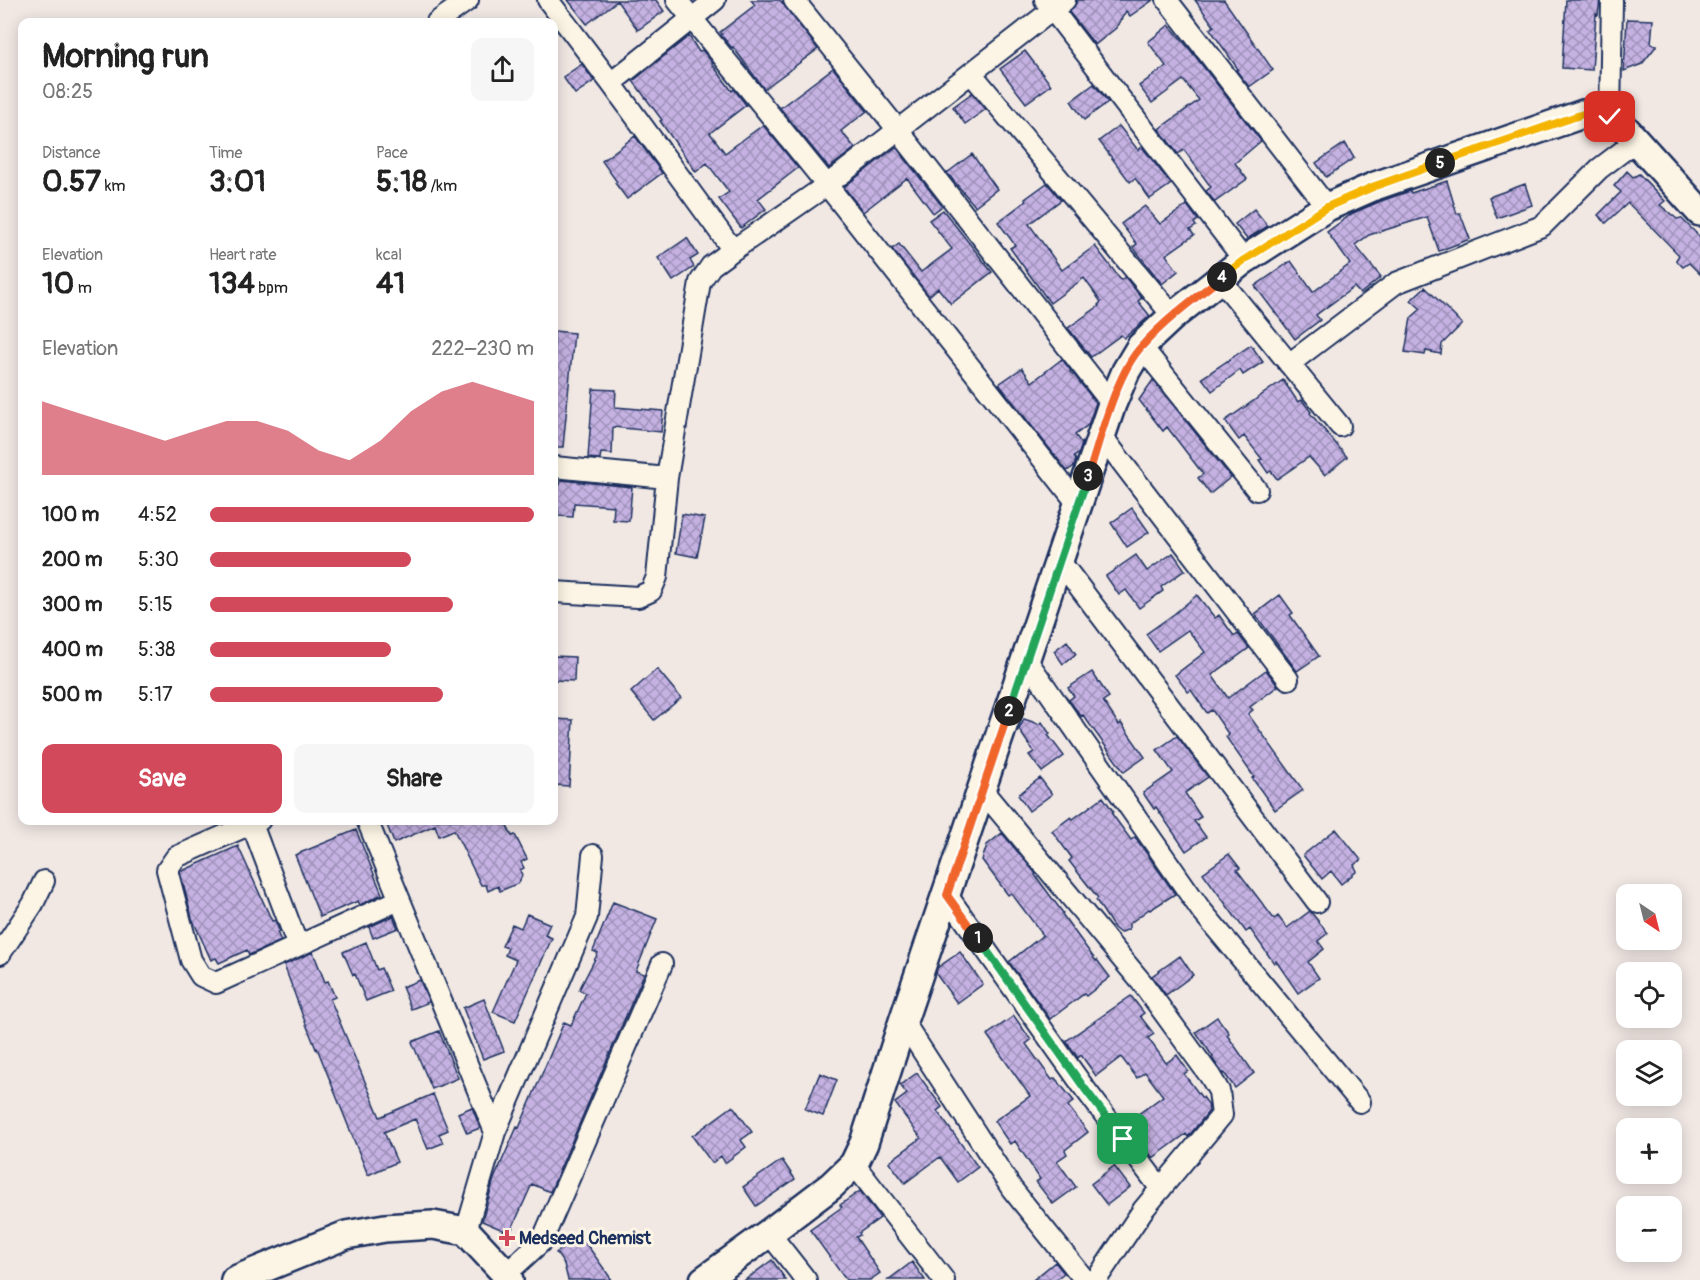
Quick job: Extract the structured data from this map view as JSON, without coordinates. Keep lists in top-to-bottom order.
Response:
{
  "places": {
    "health": ["Medseed Chemist"]
  },
  "north": "bottom right",
  "page": {
    "heading": ["Morning run", "08:25"],
    "stats": [
      ["Distance", "0.57 km"],
      ["Time", "3:01"],
      ["Pace", "5:18 /km"],
      ["Elevation", "10 m"],
      ["Heart rate", "134 bpm"],
      ["kcal", "41"]
    ],
    "pins": [
      "5",
      "4",
      "3",
      "2",
      "1"
    ],
    "chart": ["Elevation", "222–230 m"],
    "list": [
      {
        "name": "100 m",
        "note": "4:52"
      },
      {
        "name": "200 m",
        "note": "5:30"
      },
      {
        "name": "300 m",
        "note": "5:15"
      },
      {
        "name": "400 m",
        "note": "5:38"
      },
      {
        "name": "500 m",
        "note": "5:17"
      }
    ],
    "buttons": ["Save", "Share"],
    "map_buttons": ["+", "−"]
  }
}
